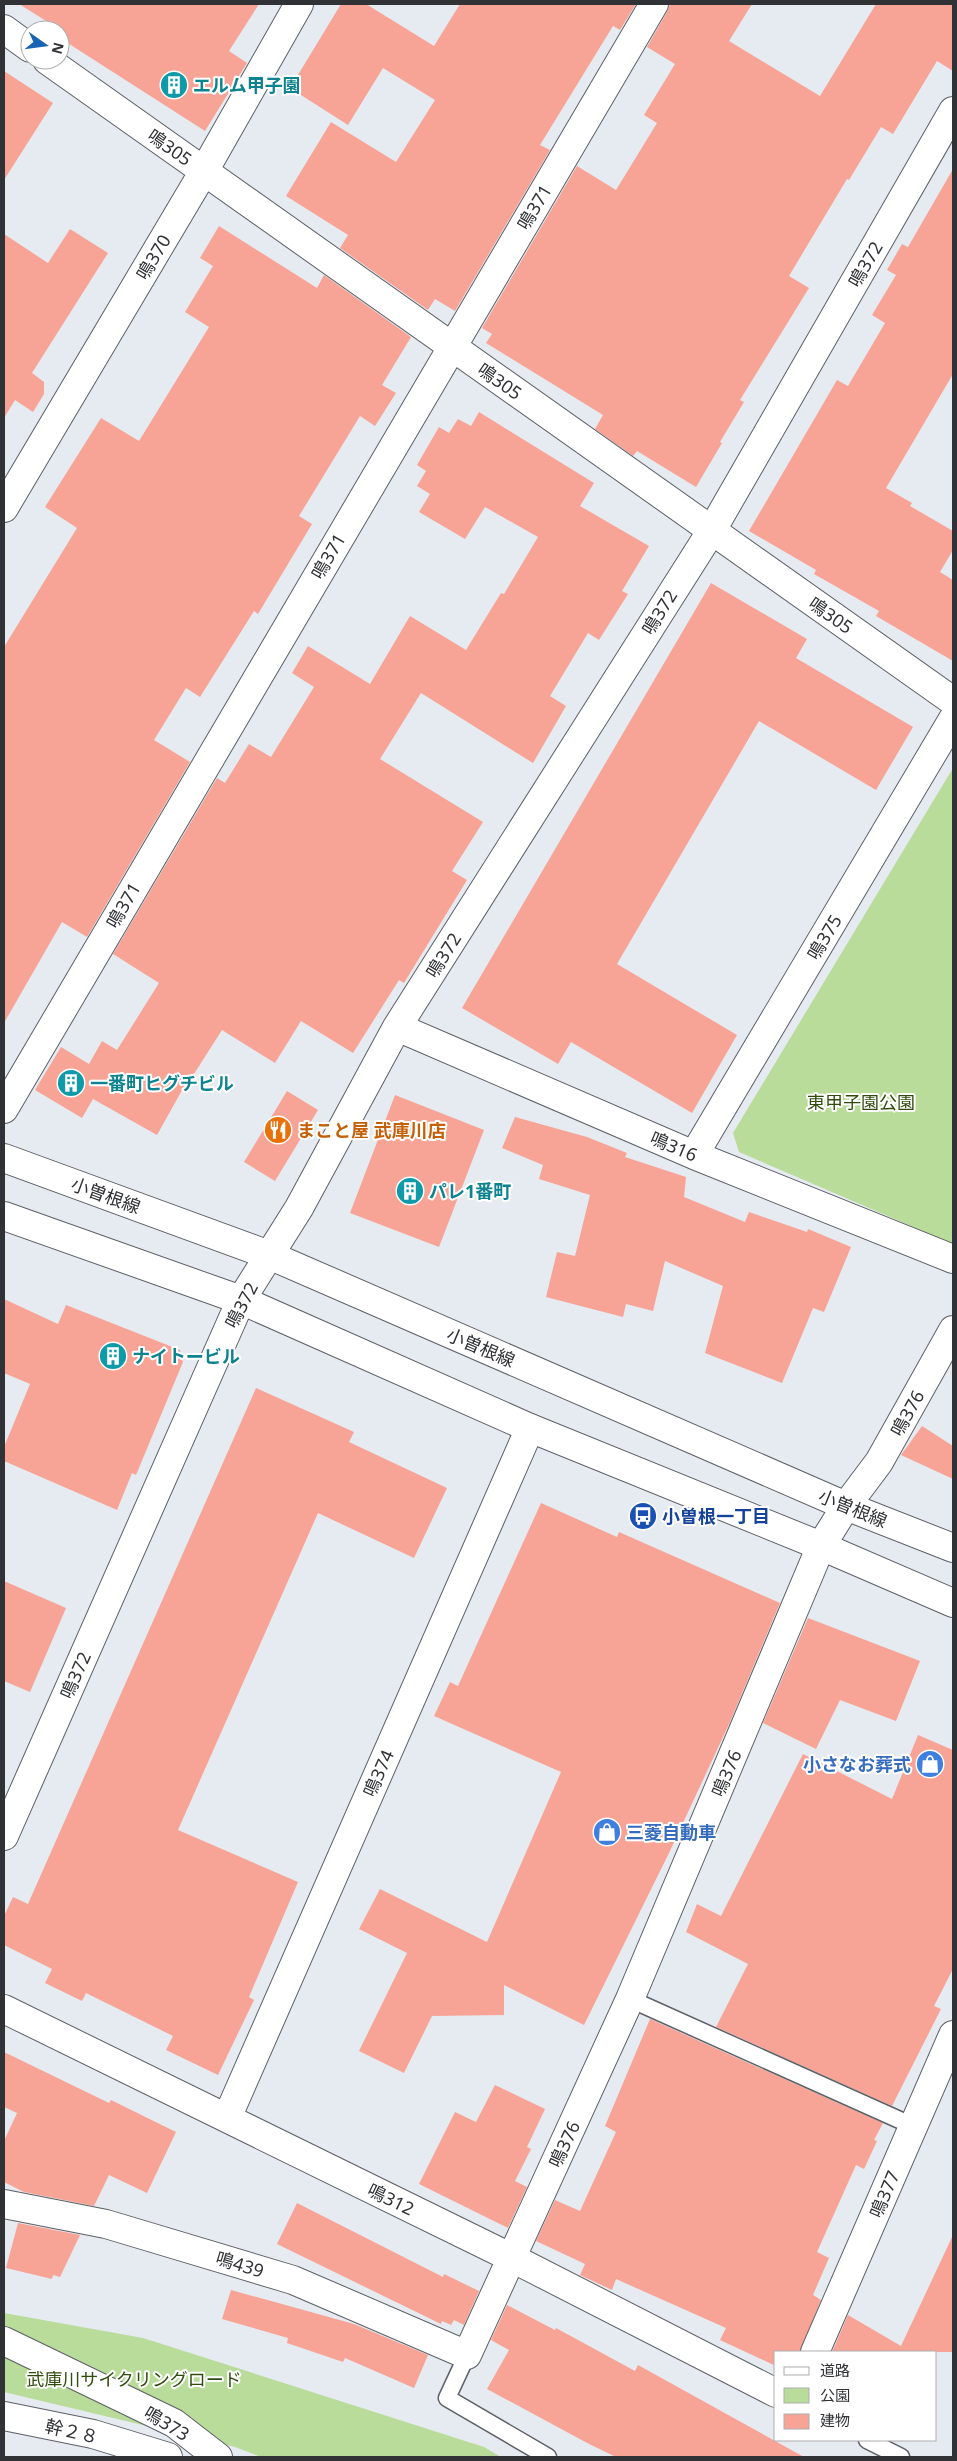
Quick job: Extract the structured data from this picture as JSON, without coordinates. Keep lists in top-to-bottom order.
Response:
{
  "streets": {
    "street": [
      "鳴305",
      "鳴371",
      "鳴370",
      "鳴372",
      "鳴375",
      "鳴316",
      "小曽根線",
      "鳴376",
      "鳴374",
      "鳴377",
      "鳴312",
      "鳴439",
      "鳴373",
      "幹２８"
    ]
  },
  "crossings": [
    ["鳴305", "鳴371"],
    ["鳴305", "鳴370"],
    ["鳴305", "鳴372"],
    ["鳴372", "鳴316"],
    ["鳴372", "小曽根線"],
    ["鳴375", "鳴316"],
    ["小曽根線", "鳴376"],
    ["鳴376", "鳴312"],
    ["鳴376", "鳴439"],
    ["鳴374", "鳴312"]
  ],
  "parks": ["東甲子園公園", "武庫川サイクリングロード"],
  "places": {
    "building": [
      "エルム甲子園",
      "一番町ヒグチビル",
      "パレ1番町",
      "ナイトービル"
    ],
    "restaurant": ["まこと屋 武庫川店"],
    "bus stop": ["小曽根一丁目"],
    "shop": ["小さなお葬式", "三菱自動車"]
  },
  "legend": ["道路", "公園", "建物"],
  "north": "right"
}
